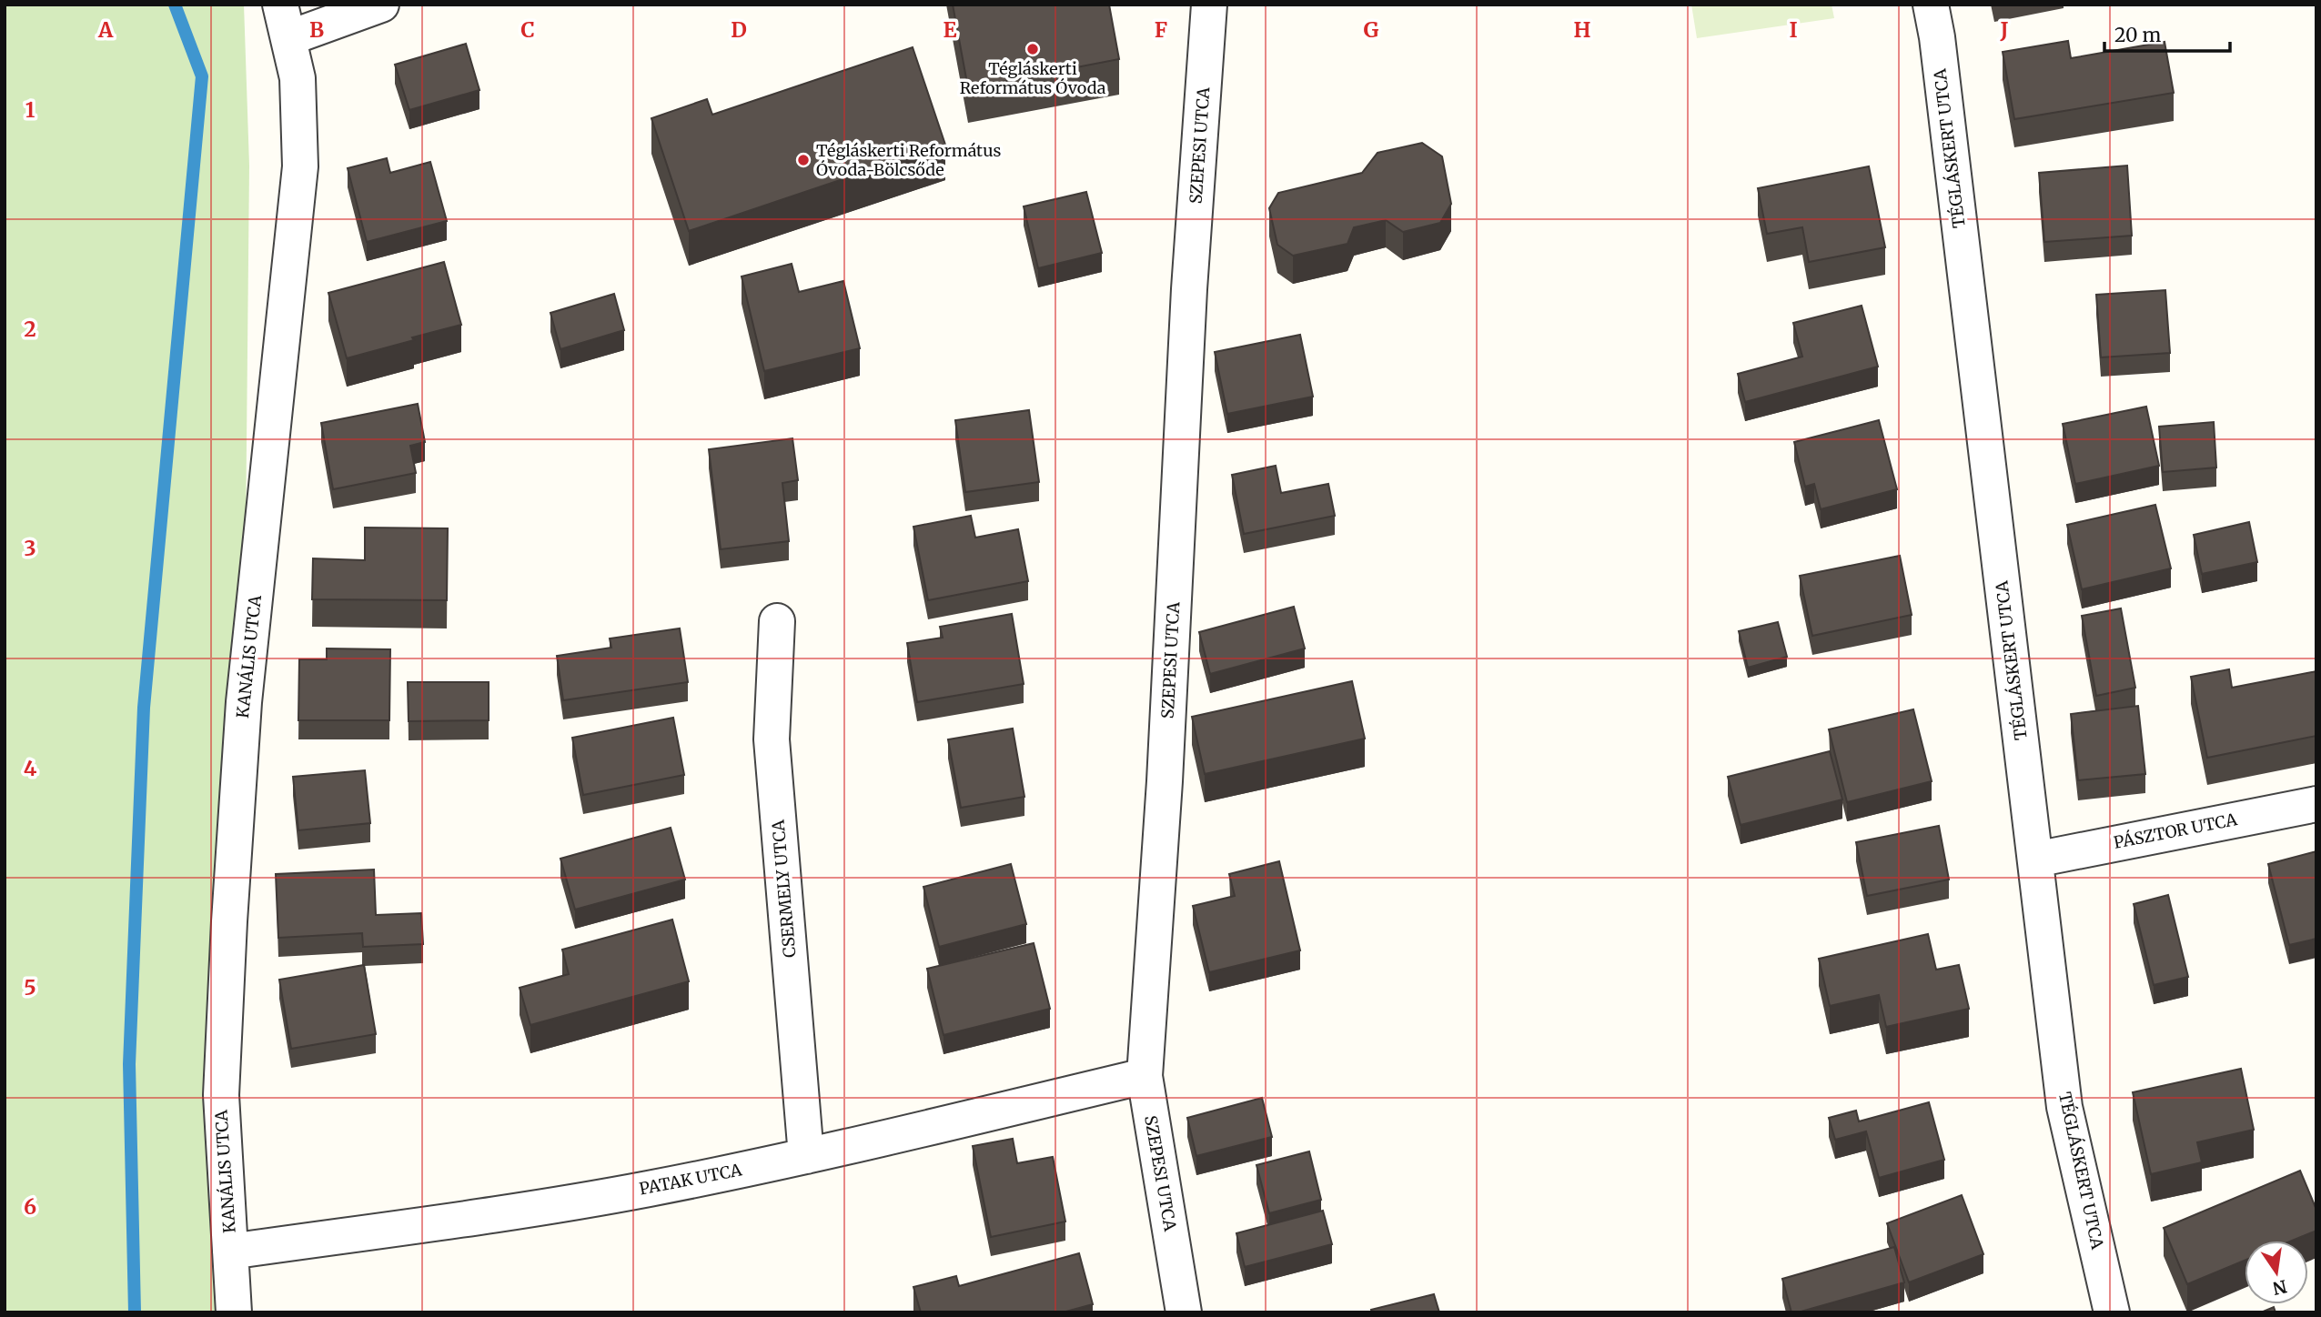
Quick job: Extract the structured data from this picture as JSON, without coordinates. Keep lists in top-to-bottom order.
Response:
{
  "streets": {
    "street": [
      "SZEPESI UTCA",
      "TÉGLÁSKERT UTCA",
      "KANÁLIS UTCA",
      "PÁSZTOR UTCA",
      "CSERMELY UTCA",
      "PATAK UTCA"
    ]
  },
  "crossings": [
    ["SZEPESI UTCA", "PATAK UTCA"],
    ["TÉGLÁSKERT UTCA", "PÁSZTOR UTCA"],
    ["KANÁLIS UTCA", "PATAK UTCA"],
    ["CSERMELY UTCA", "PATAK UTCA"]
  ],
  "places": ["Tégláskerti Református Óvoda", "Tégláskerti Református Óvoda-Bölcsőde"],
  "scale_bar": "20 m",
  "north": "bottom",
  "grid": {
    "columns": [
      "A",
      "B",
      "C",
      "D",
      "E",
      "F",
      "G",
      "H",
      "I",
      "J"
    ],
    "rows": [
      "1",
      "2",
      "3",
      "4",
      "5",
      "6"
    ]
  }
}
